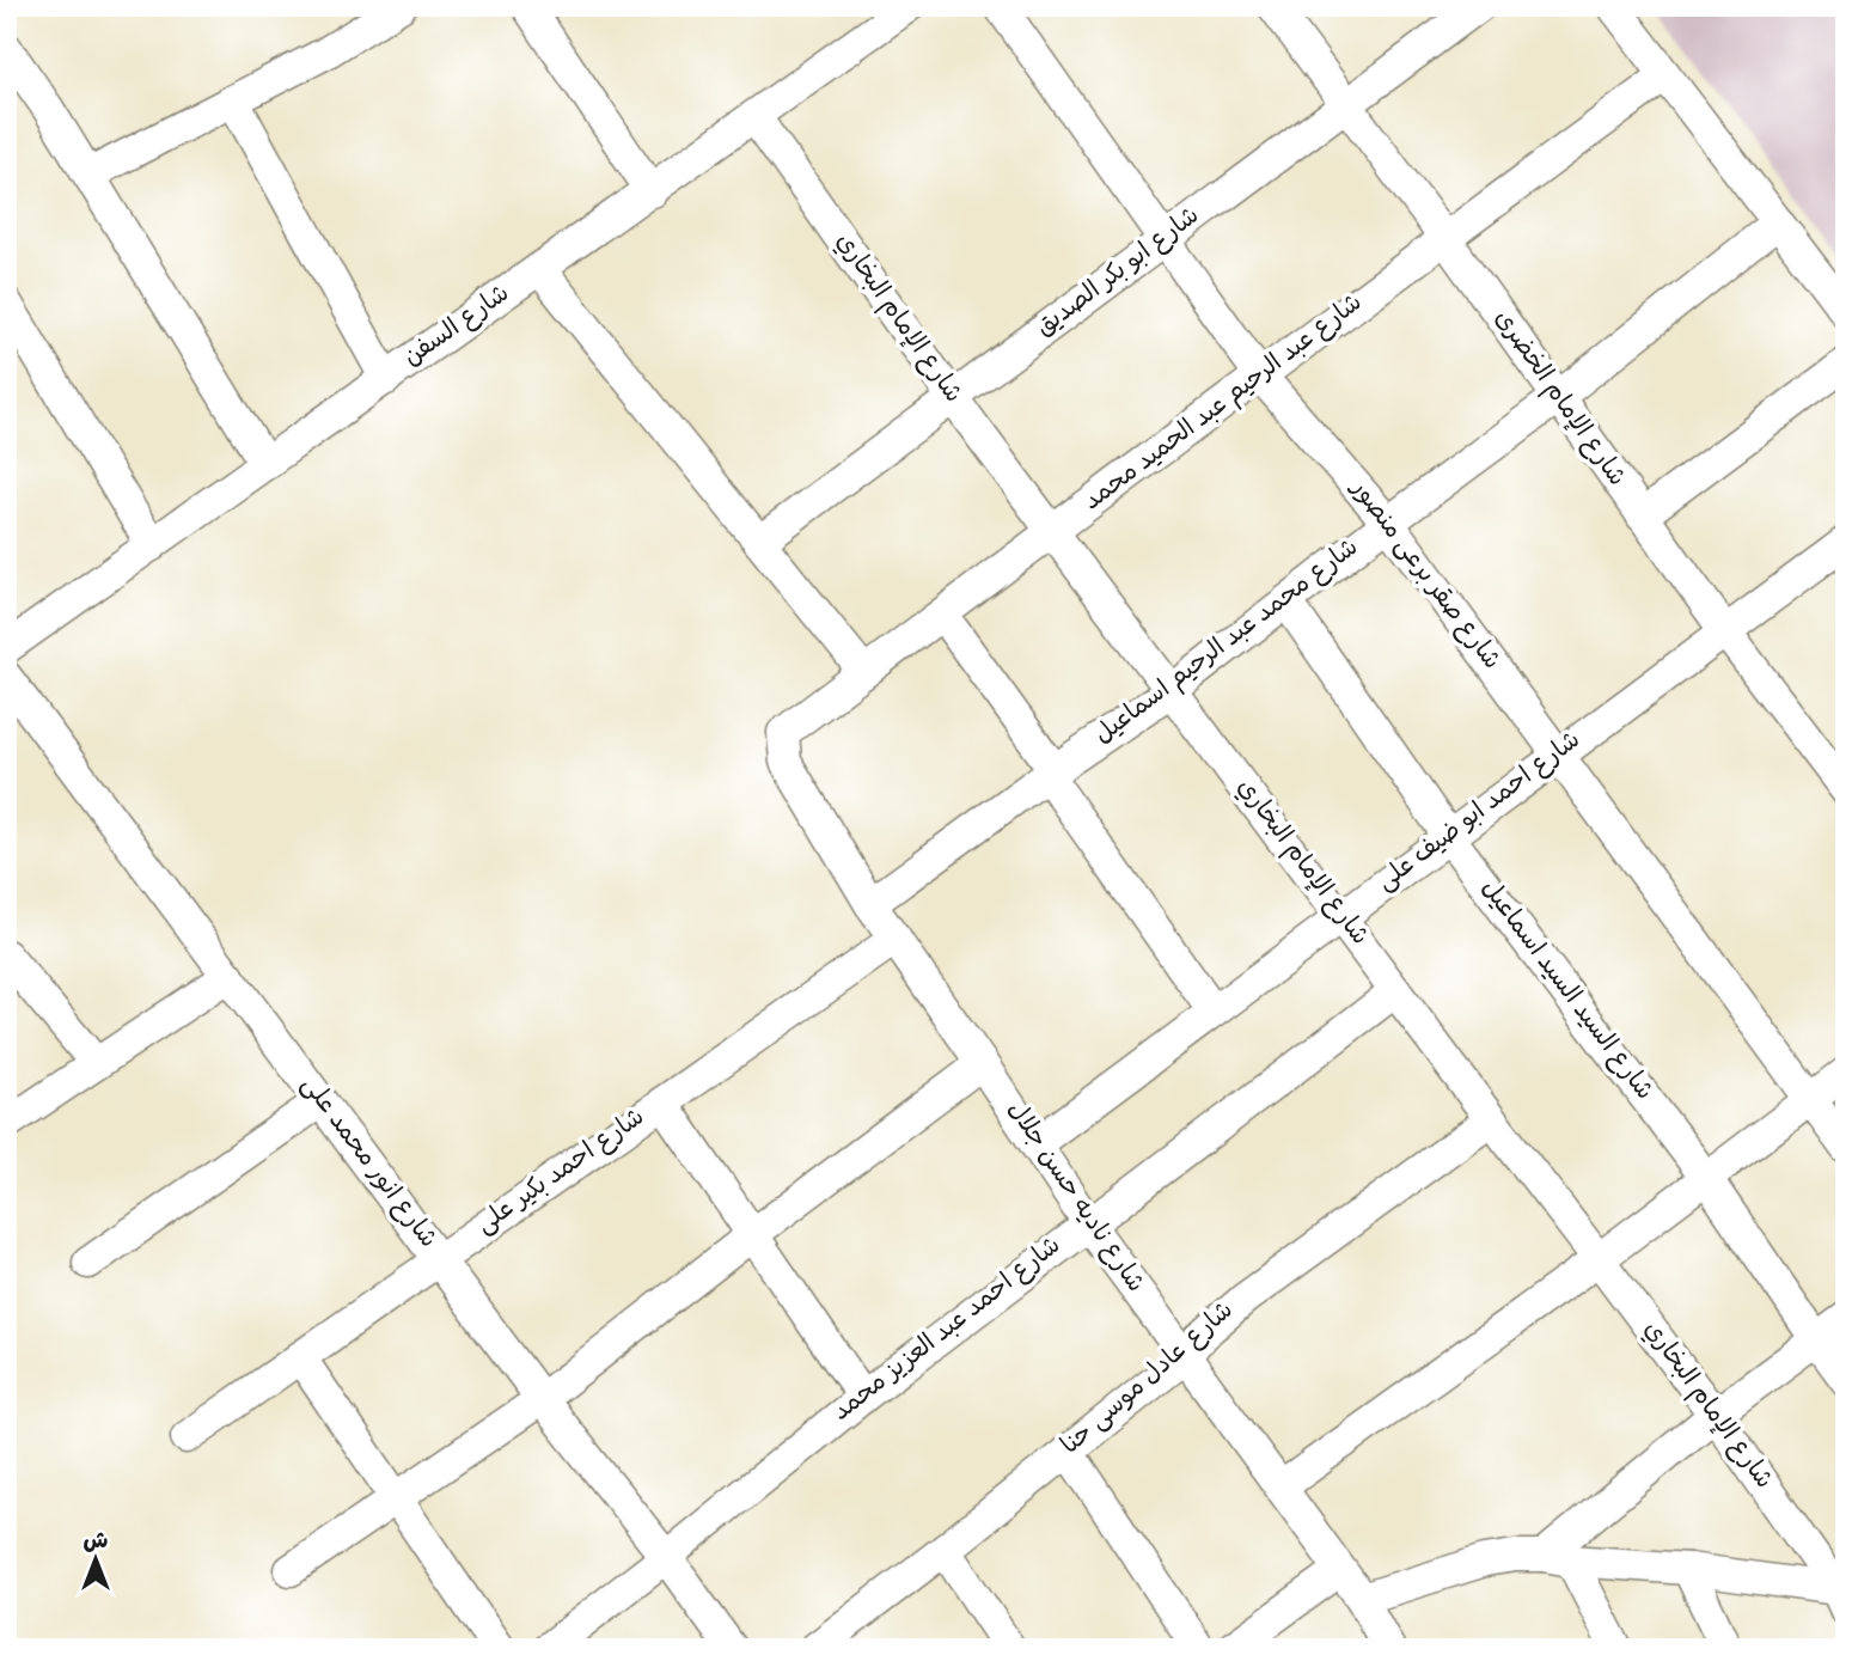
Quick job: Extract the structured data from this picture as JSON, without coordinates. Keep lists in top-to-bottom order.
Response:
{
  "streets": {
    "street": [
      "شارع ابو بكر الصديق",
      "شارع الإمام البخاري",
      "شارع السفن",
      "شارع الإمام الخضرى",
      "شارع عبد الرحيم عبد الحميد محمد",
      "شارع صقر برعى منصور",
      "شارع محمد عبد الرحيم اسماعيل",
      "شارع احمد ابو ضيف على",
      "شارع السيد السيد اسماعيل",
      "شارع انور محمد على",
      "شارع احمد بكير على",
      "شارع ناديه حسن جلال",
      "شارع احمد عبد العزيز محمد",
      "شارع عادل موسى حنا"
    ]
  },
  "crossings": [
    ["شارع ابو بكر الصديق", "شارع الإمام البخاري"],
    ["شارع ابو بكر الصديق", "شارع الإمام الخضرى"],
    ["شارع ابو بكر الصديق", "شارع صقر برعى منصور"],
    ["شارع الإمام البخاري", "شارع السفن"],
    ["شارع الإمام البخاري", "شارع عبد الرحيم عبد الحميد محمد"],
    ["شارع الإمام البخاري", "شارع محمد عبد الرحيم اسماعيل"],
    ["شارع الإمام البخاري", "شارع احمد ابو ضيف على"],
    ["شارع الإمام البخاري", "شارع احمد عبد العزيز محمد"],
    ["شارع الإمام البخاري", "شارع عادل موسى حنا"],
    ["شارع الإمام الخضرى", "شارع عبد الرحيم عبد الحميد محمد"],
    ["شارع الإمام الخضرى", "شارع محمد عبد الرحيم اسماعيل"],
    ["شارع الإمام الخضرى", "شارع احمد ابو ضيف على"],
    ["شارع عبد الرحيم عبد الحميد محمد", "شارع صقر برعى منصور"],
    ["شارع عبد الرحيم عبد الحميد محمد", "شارع ناديه حسن جلال"],
    ["شارع صقر برعى منصور", "شارع محمد عبد الرحيم اسماعيل"],
    ["شارع صقر برعى منصور", "شارع احمد ابو ضيف على"],
    ["شارع محمد عبد الرحيم اسماعيل", "شارع السيد السيد اسماعيل"],
    ["شارع محمد عبد الرحيم اسماعيل", "شارع ناديه حسن جلال"],
    ["شارع احمد ابو ضيف على", "شارع السيد السيد اسماعيل"],
    ["شارع احمد ابو ضيف على", "شارع ناديه حسن جلال"],
    ["شارع انور محمد على", "شارع احمد بكير على"],
    ["شارع انور محمد على", "شارع احمد عبد العزيز محمد"],
    ["شارع احمد بكير على", "شارع ناديه حسن جلال"],
    ["شارع ناديه حسن جلال", "شارع احمد عبد العزيز محمد"],
    ["شارع ناديه حسن جلال", "شارع عادل موسى حنا"]
  ],
  "north": "top"
}
